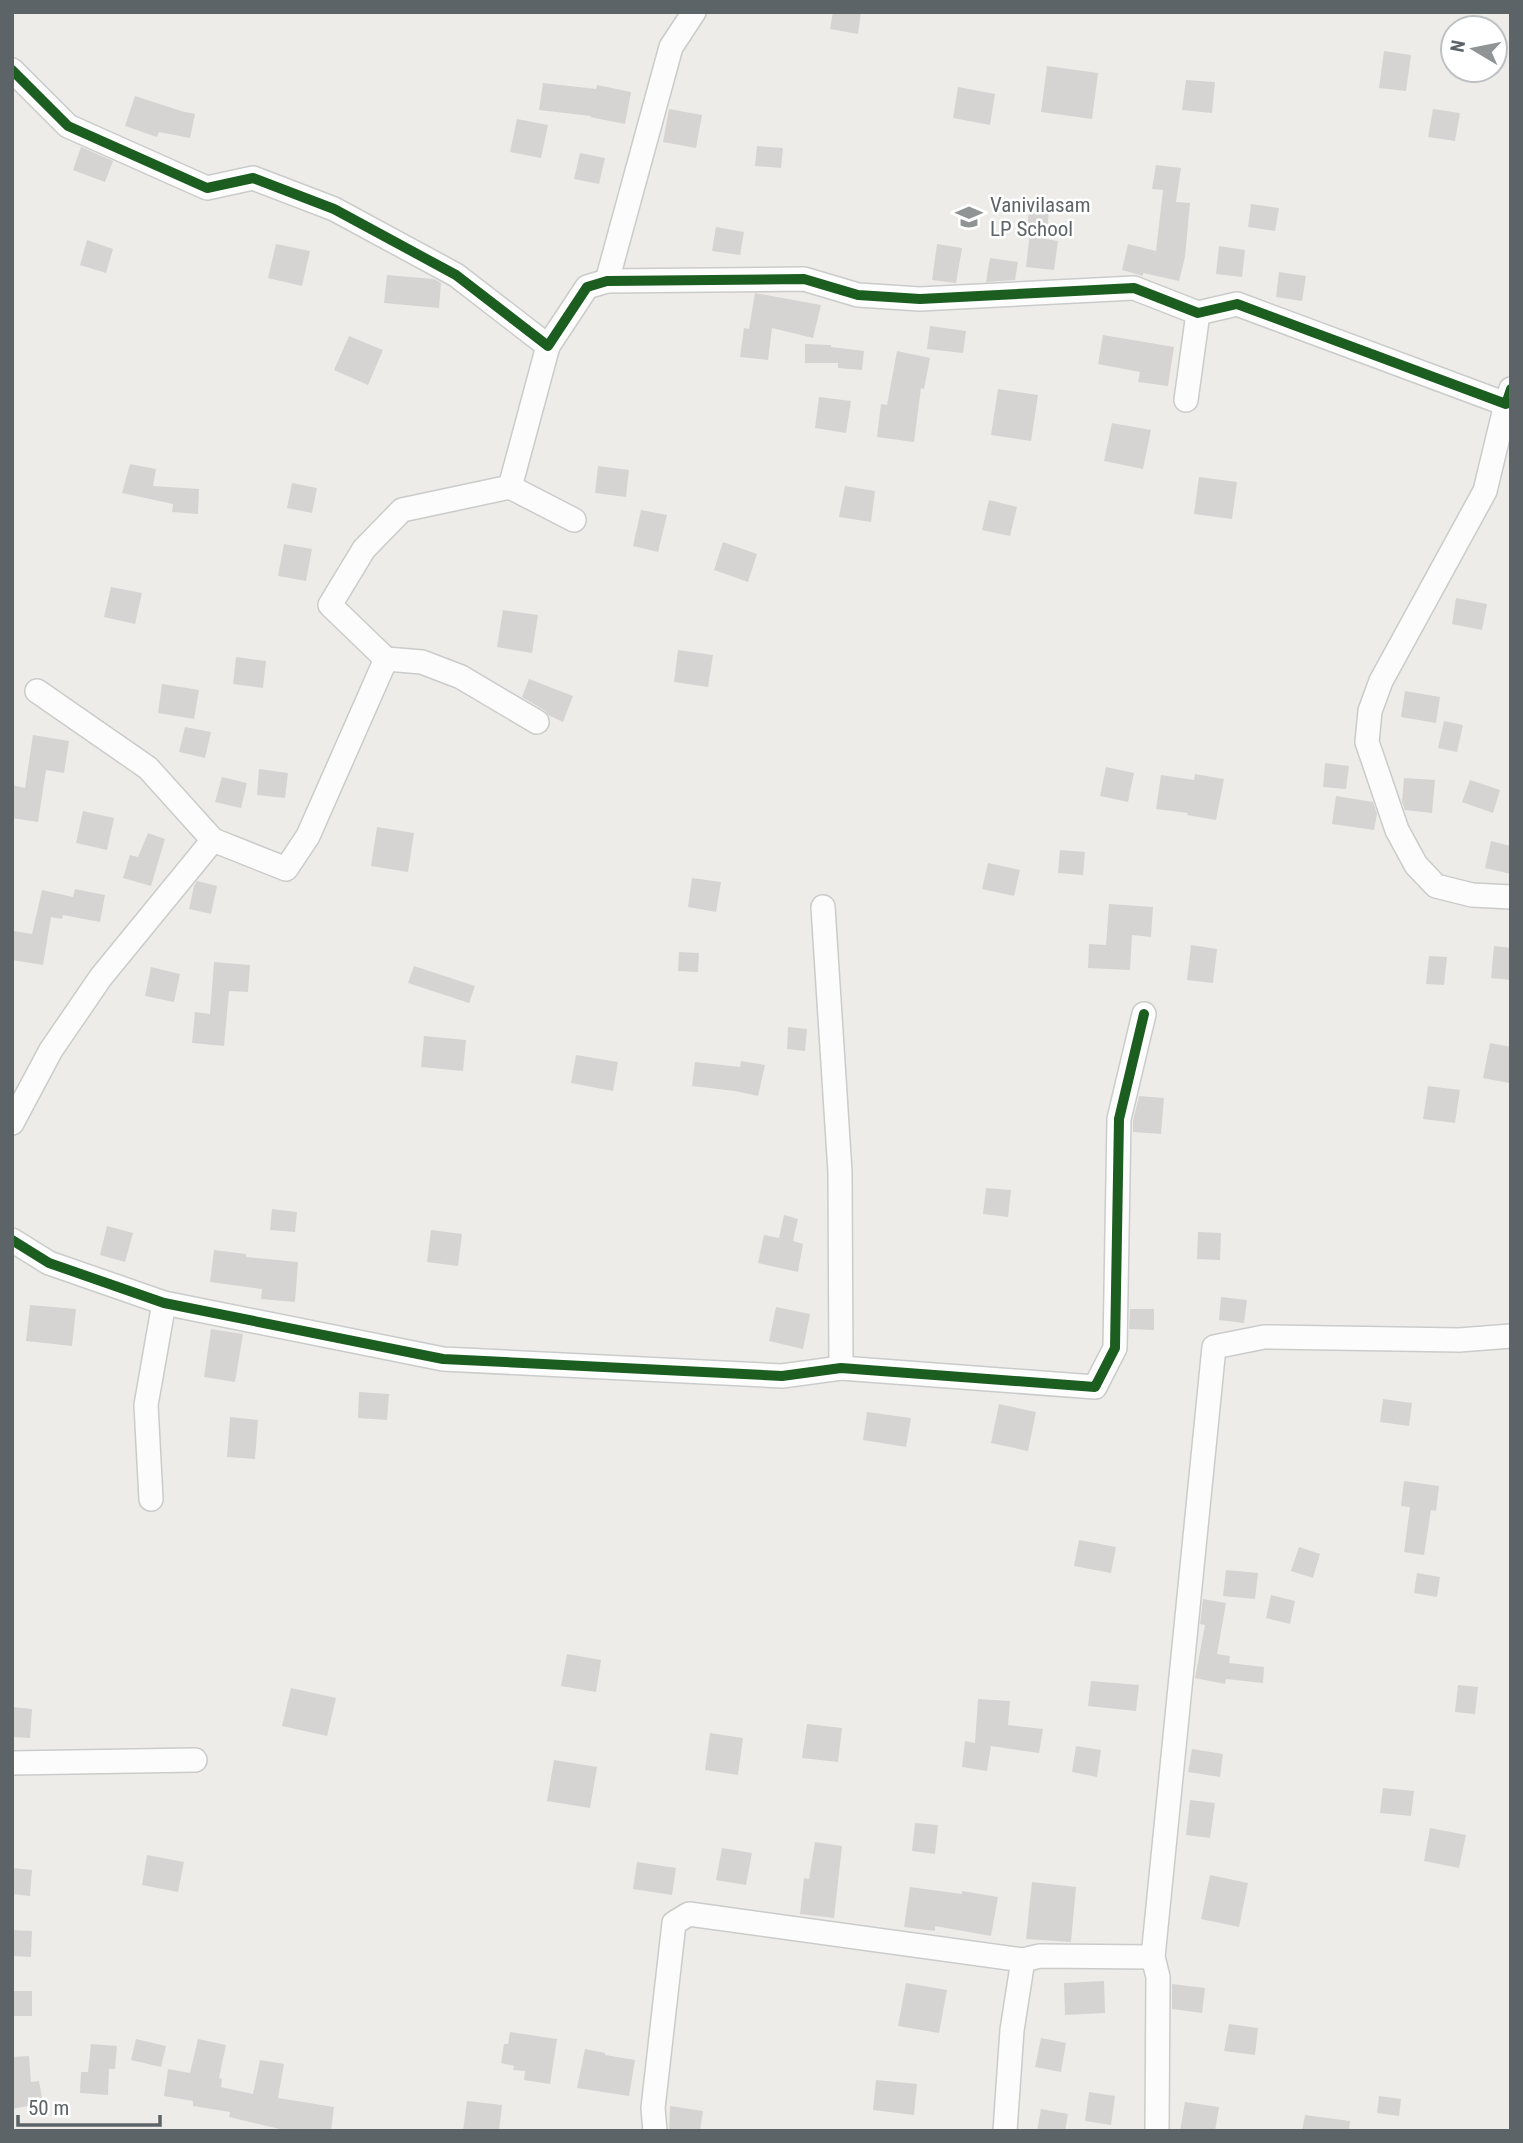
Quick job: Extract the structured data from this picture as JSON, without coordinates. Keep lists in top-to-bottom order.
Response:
{
  "places": {
    "school or university": ["Vanivilasam LP School"]
  },
  "scale_bar": "50 m",
  "north": "left"
}
